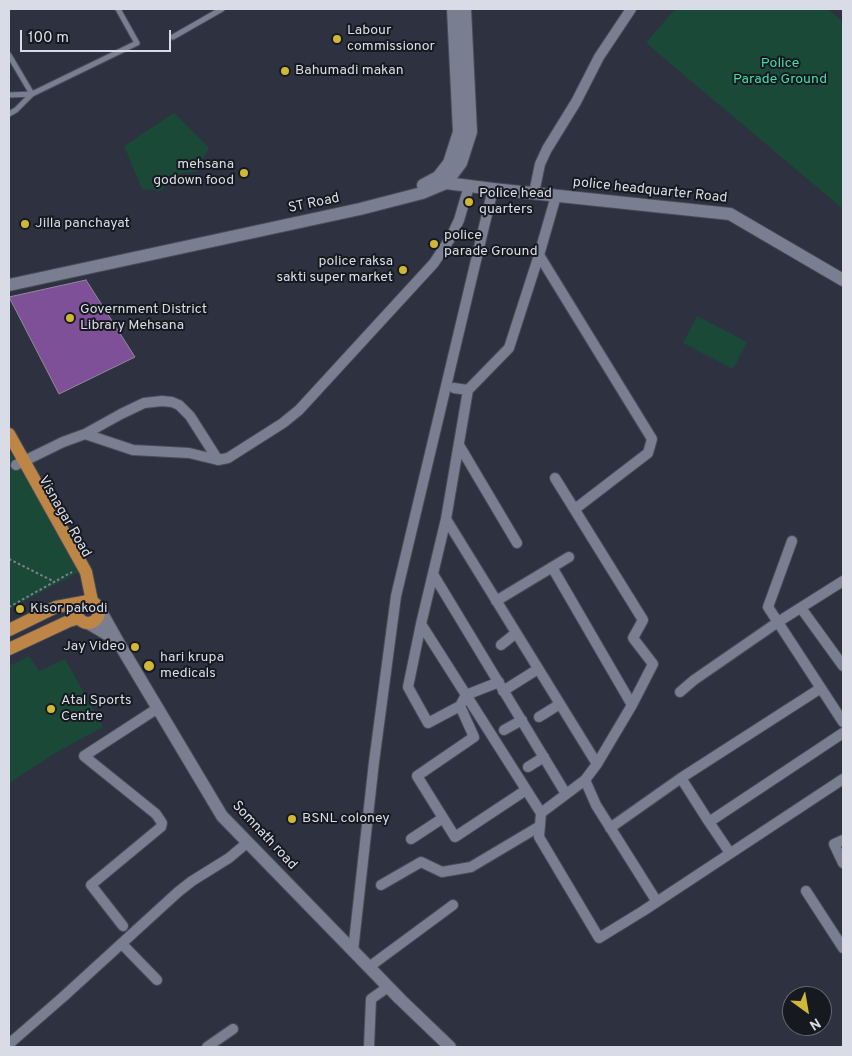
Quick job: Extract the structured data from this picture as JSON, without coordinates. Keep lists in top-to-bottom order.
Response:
{
  "streets": {
    "main road": [
      "police headquarter Road",
      "ST Road",
      "Visnagar Road",
      "Somnath road"
    ]
  },
  "crossings": [
    ["police headquarter Road", "ST Road"]
  ],
  "parks": ["Police Parade Ground"],
  "places": [
    "Labour commissionor",
    "Bahumadi makan",
    "mehsana godown food",
    "Police head quarters",
    "Jilla panchayat",
    "police parade Ground",
    "police raksa sakti super market",
    "Government District Library Mehsana",
    "Kisor pakodi",
    "Jay Video",
    "hari krupa medicals",
    "Atal Sports Centre",
    "BSNL coloney"
  ],
  "scale_bar": "100 m",
  "north": "bottom right"
}
